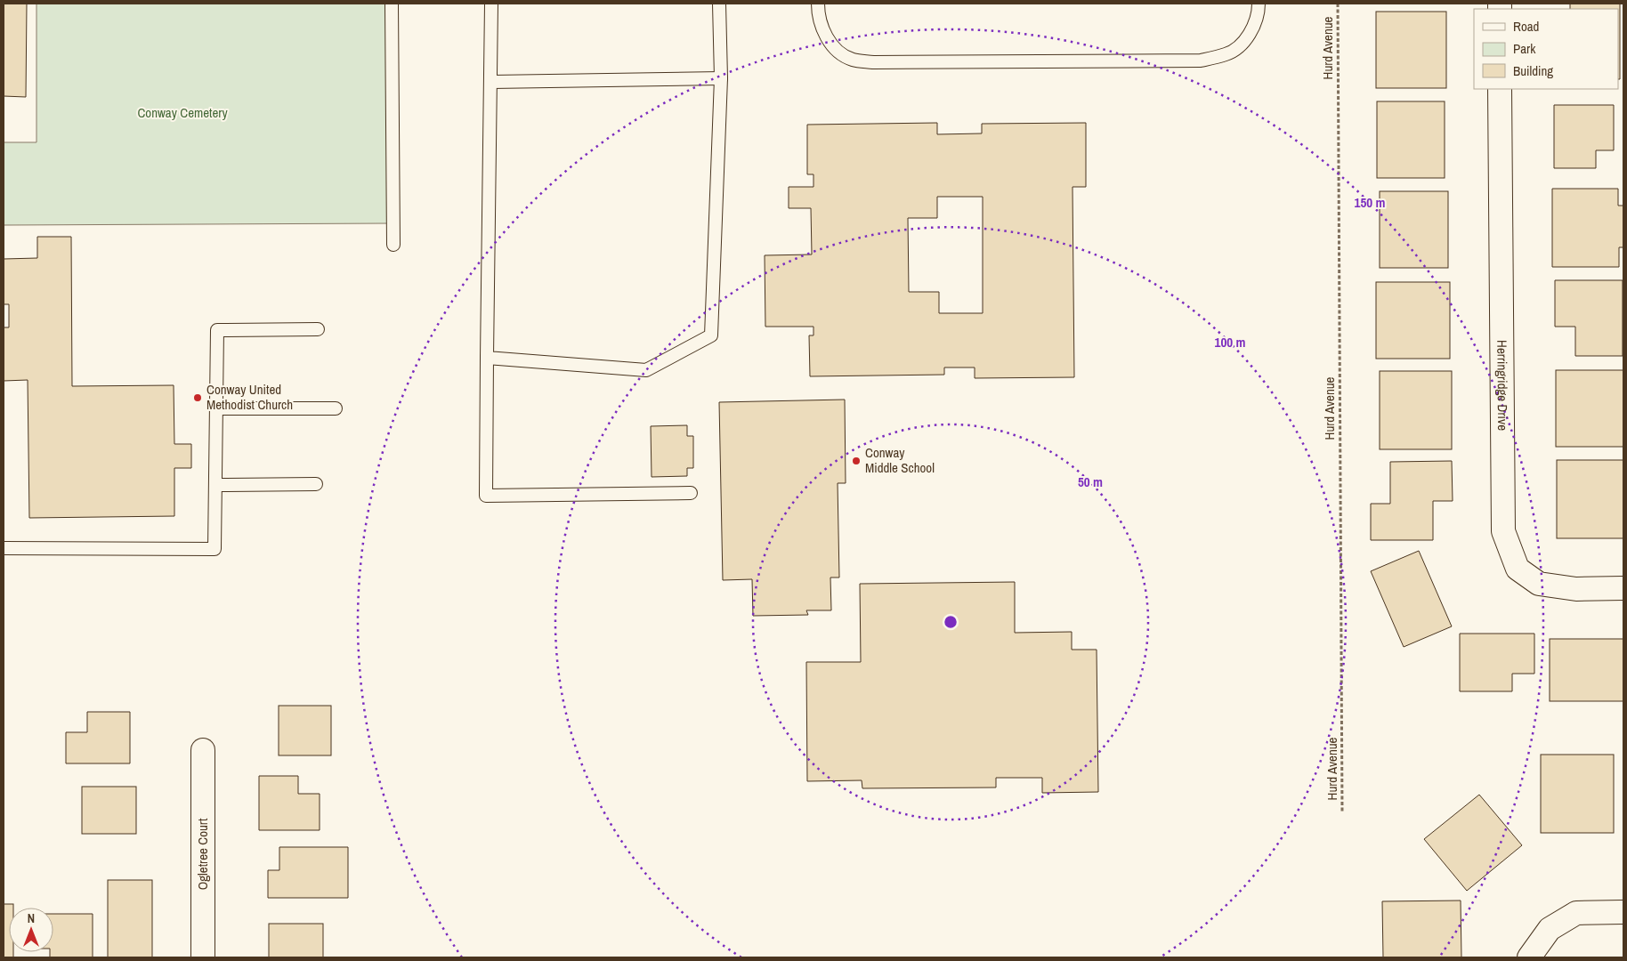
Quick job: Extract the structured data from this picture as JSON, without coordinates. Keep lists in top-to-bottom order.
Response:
{
  "streets": {
    "street": ["Herringridge Drive", "Ogletree Court"],
    "path": ["Hurd Avenue"]
  },
  "parks": ["Conway Cemetery"],
  "places": ["Conway United Methodist Church", "Conway Middle School"],
  "legend": ["Road", "Park", "Building"],
  "north": "top",
  "rings": ["150 m", "100 m", "50 m"]
}
